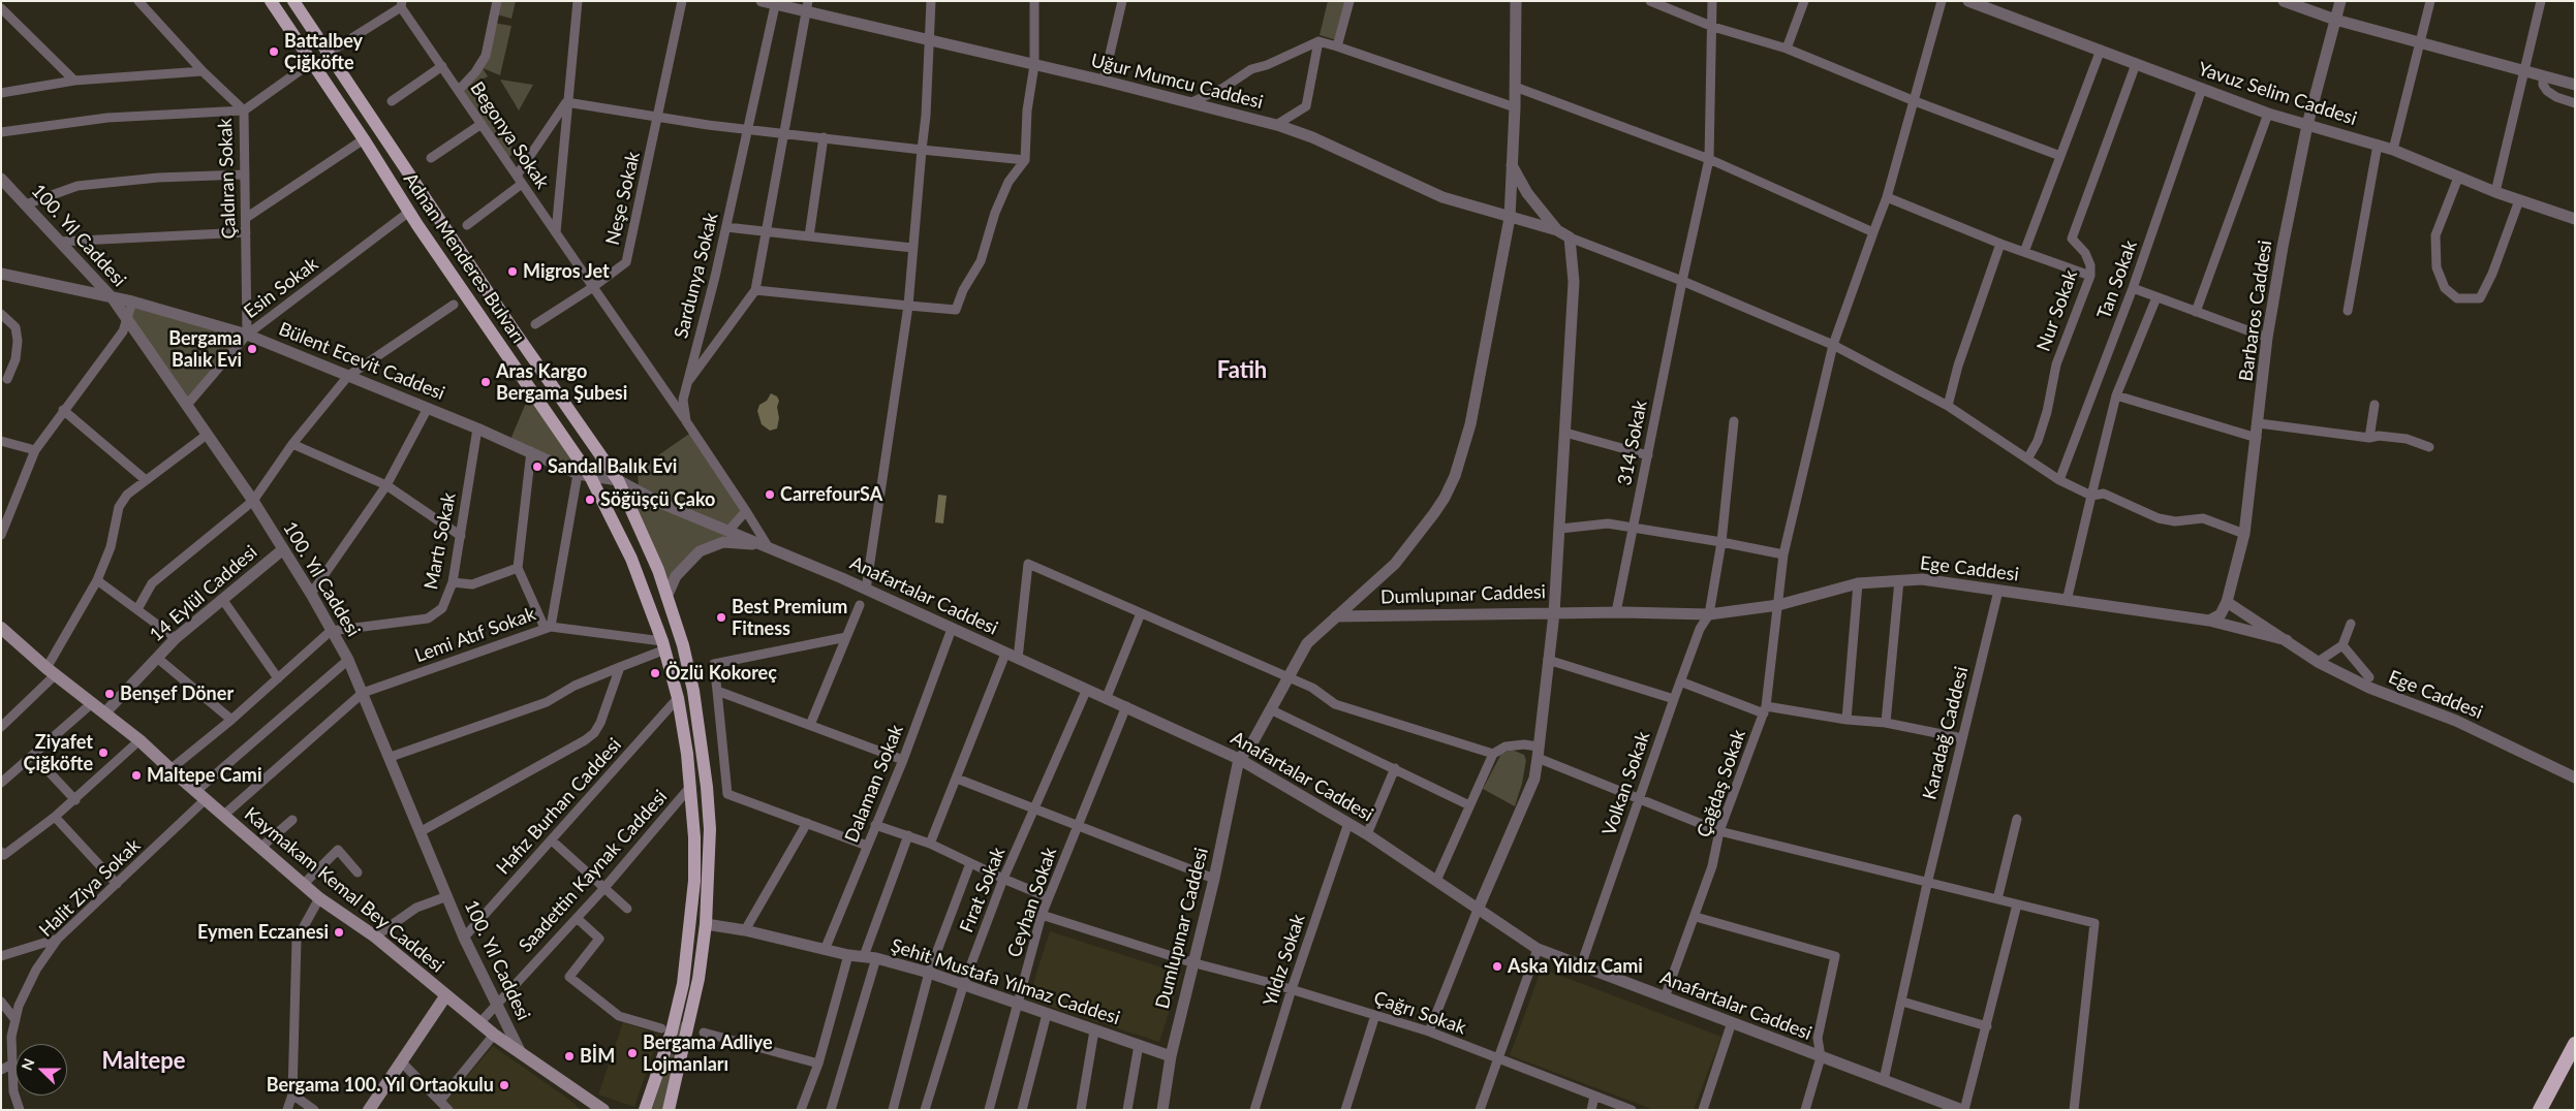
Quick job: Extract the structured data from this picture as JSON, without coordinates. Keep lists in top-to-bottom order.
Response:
{
  "streets": {
    "main road": ["Adnan Menderes Bulvarı", "Kaymakam Kemal Bey Caddesi"],
    "street": [
      "Uğur Mumcu Caddesi",
      "Yavuz Selim Caddesi",
      "Begonya Sokak",
      "Çaldıran Sokak",
      "Neşe Sokak",
      "100. Yıl Caddesi",
      "Sardunya Sokak",
      "Tan Sokak",
      "Esin Sokak",
      "Nur Sokak",
      "Barbaros Caddesi",
      "Bülent Ecevit Caddesi",
      "314 Sokak",
      "Martı Sokak",
      "Ege Caddesi",
      "14 Eylül Caddesi",
      "Dumlupınar Caddesi",
      "Anafartalar Caddesi",
      "Lemi Atıf Sokak",
      "Karadağ Caddesi",
      "Dalaman Sokak",
      "Volkan Sokak",
      "Çağdaş Sokak",
      "Hafız Burhan Caddesi",
      "Saadettin Kaynak Caddesi",
      "Halit Ziya Sokak",
      "Fırat Sokak",
      "Ceyhan Sokak",
      "Yıldız Sokak",
      "Şehit Mustafa Yılmaz Caddesi",
      "Çağrı Sokak"
    ]
  },
  "crossings": [
    ["Uğur Mumcu Caddesi", "Sardunya Sokak"],
    ["Yavuz Selim Caddesi", "Tan Sokak"],
    ["Yavuz Selim Caddesi", "Nur Sokak"],
    ["Yavuz Selim Caddesi", "Barbaros Caddesi"],
    ["Begonya Sokak", "Neşe Sokak"],
    ["Çaldıran Sokak", "Esin Sokak"],
    ["Çaldıran Sokak", "Bülent Ecevit Caddesi"],
    ["100. Yıl Caddesi", "Esin Sokak"],
    ["100. Yıl Caddesi", "Bülent Ecevit Caddesi"],
    ["100. Yıl Caddesi", "Martı Sokak"],
    ["100. Yıl Caddesi", "14 Eylül Caddesi"],
    ["100. Yıl Caddesi", "Lemi Atıf Sokak"],
    ["100. Yıl Caddesi", "Hafız Burhan Caddesi"],
    ["100. Yıl Caddesi", "Saadettin Kaynak Caddesi"],
    ["100. Yıl Caddesi", "Halit Ziya Sokak"],
    ["100. Yıl Caddesi", "Kaymakam Kemal Bey Caddesi"],
    ["Adnan Menderes Bulvarı", "Esin Sokak"],
    ["Adnan Menderes Bulvarı", "Bülent Ecevit Caddesi"],
    ["Adnan Menderes Bulvarı", "Anafartalar Caddesi"],
    ["Adnan Menderes Bulvarı", "Lemi Atıf Sokak"],
    ["Adnan Menderes Bulvarı", "Hafız Burhan Caddesi"],
    ["Adnan Menderes Bulvarı", "Saadettin Kaynak Caddesi"],
    ["Adnan Menderes Bulvarı", "Şehit Mustafa Yılmaz Caddesi"],
    ["Sardunya Sokak", "Anafartalar Caddesi"],
    ["Esin Sokak", "Bülent Ecevit Caddesi"],
    ["Barbaros Caddesi", "Ege Caddesi"],
    ["Bülent Ecevit Caddesi", "Martı Sokak"],
    ["Bülent Ecevit Caddesi", "Anafartalar Caddesi"],
    ["314 Sokak", "Ege Caddesi"],
    ["Ege Caddesi", "Dumlupınar Caddesi"],
    ["Ege Caddesi", "Karadağ Caddesi"],
    ["Ege Caddesi", "Volkan Sokak"],
    ["Ege Caddesi", "Çağdaş Sokak"],
    ["14 Eylül Caddesi", "Kaymakam Kemal Bey Caddesi"],
    ["Dumlupınar Caddesi", "Anafartalar Caddesi"],
    ["Dumlupınar Caddesi", "Şehit Mustafa Yılmaz Caddesi"],
    ["Dumlupınar Caddesi", "Çağrı Sokak"],
    ["Anafartalar Caddesi", "Karadağ Caddesi"],
    ["Anafartalar Caddesi", "Dalaman Sokak"],
    ["Anafartalar Caddesi", "Volkan Sokak"],
    ["Anafartalar Caddesi", "Çağdaş Sokak"],
    ["Anafartalar Caddesi", "Fırat Sokak"],
    ["Anafartalar Caddesi", "Ceyhan Sokak"],
    ["Anafartalar Caddesi", "Yıldız Sokak"],
    ["Dalaman Sokak", "Şehit Mustafa Yılmaz Caddesi"],
    ["Saadettin Kaynak Caddesi", "Kaymakam Kemal Bey Caddesi"],
    ["Halit Ziya Sokak", "Kaymakam Kemal Bey Caddesi"],
    ["Fırat Sokak", "Şehit Mustafa Yılmaz Caddesi"],
    ["Ceyhan Sokak", "Şehit Mustafa Yılmaz Caddesi"],
    ["Ceyhan Sokak", "Çağrı Sokak"],
    ["Yıldız Sokak", "Çağrı Sokak"]
  ],
  "districts": ["Fatih", "Maltepe"],
  "places": [
    "Battalbey Çiğköfte",
    "Migros Jet",
    "Bergama Balık Evi",
    "Aras Kargo Bergama Şubesi",
    "Sandal Balık Evi",
    "CarrefourSA",
    "Söğüşçü Çako",
    "Best Premium Fitness",
    "Özlü Kokoreç",
    "Benşef Döner",
    "Ziyafet Çiğköfte",
    "Maltepe Cami",
    "Eymen Eczanesi",
    "Aska Yıldız Cami",
    "Bergama Adliye Lojmanları",
    "BİM",
    "Bergama 100. Yıl Ortaokulu"
  ],
  "north": "left"
}
